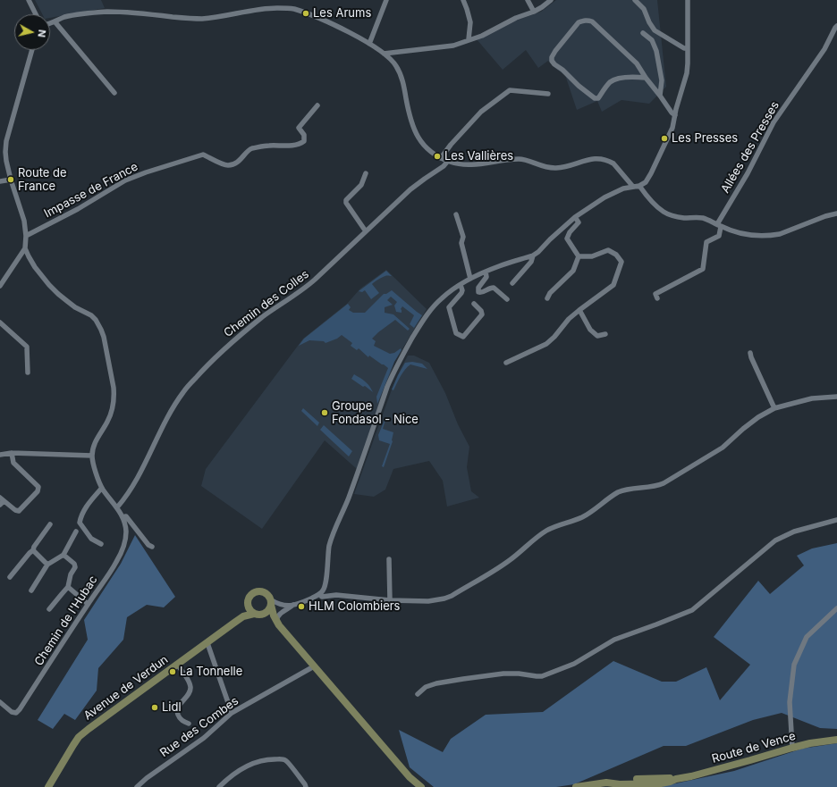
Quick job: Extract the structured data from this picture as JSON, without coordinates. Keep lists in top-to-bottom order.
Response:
{
  "streets": {
    "main road": ["Avenue de Verdun", "Route de Vence"],
    "street": [
      "Allées des Presses",
      "Impasse de France",
      "Chemin des Colles",
      "Chemin de l'Hubac",
      "Rue des Combes"
    ]
  },
  "places": [
    "Les Arums",
    "Les Presses",
    "Les Vallières",
    "Route de France",
    "Groupe Fondasol - Nice",
    "HLM Colombiers",
    "La Tonnelle",
    "Lidl"
  ],
  "north": "right"
}
